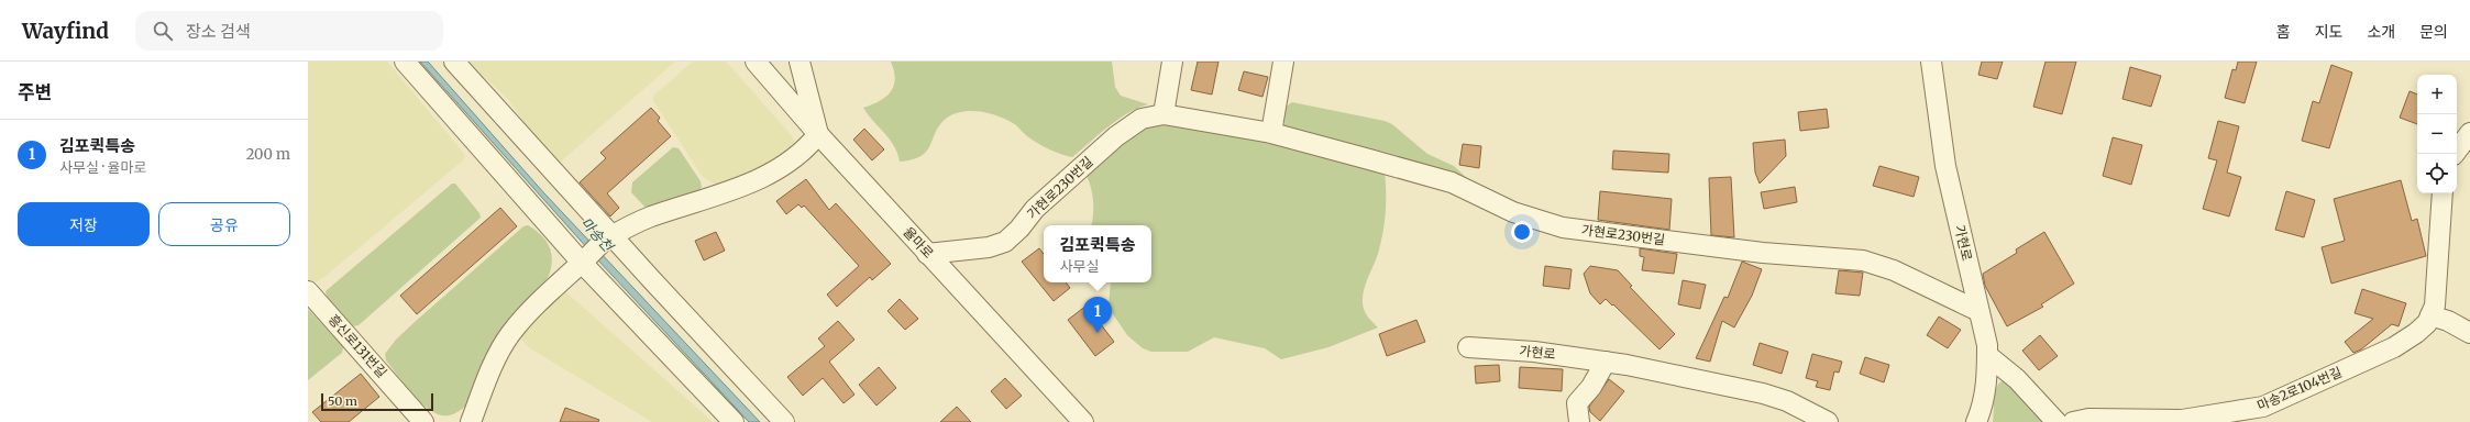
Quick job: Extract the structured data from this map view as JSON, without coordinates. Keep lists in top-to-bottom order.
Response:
{
  "streets": {
    "street": [
      "가현로230번길",
      "율마로",
      "가현로",
      "흥신로131번길",
      "마송2로104번길"
    ]
  },
  "crossings": [
    ["가현로230번길", "율마로"],
    ["가현로230번길", "가현로"]
  ],
  "water": ["마송천"],
  "scale_bar": "50 m",
  "page": {
    "header": "Wayfind",
    "search": "장소 검색",
    "nav": [
      "홈",
      "지도",
      "소개",
      "문의"
    ],
    "heading": "주변",
    "map_buttons": ["+", "−"],
    "list": [
      {
        "mark": "1",
        "name": "김포퀵특송",
        "note": "사무실 · 율마로",
        "value": "200 m"
      }
    ],
    "buttons": ["저장", "공유"],
    "popup": ["김포퀵특송", "사무실"],
    "pins": "1",
    "scale": "50 m"
  }
}
